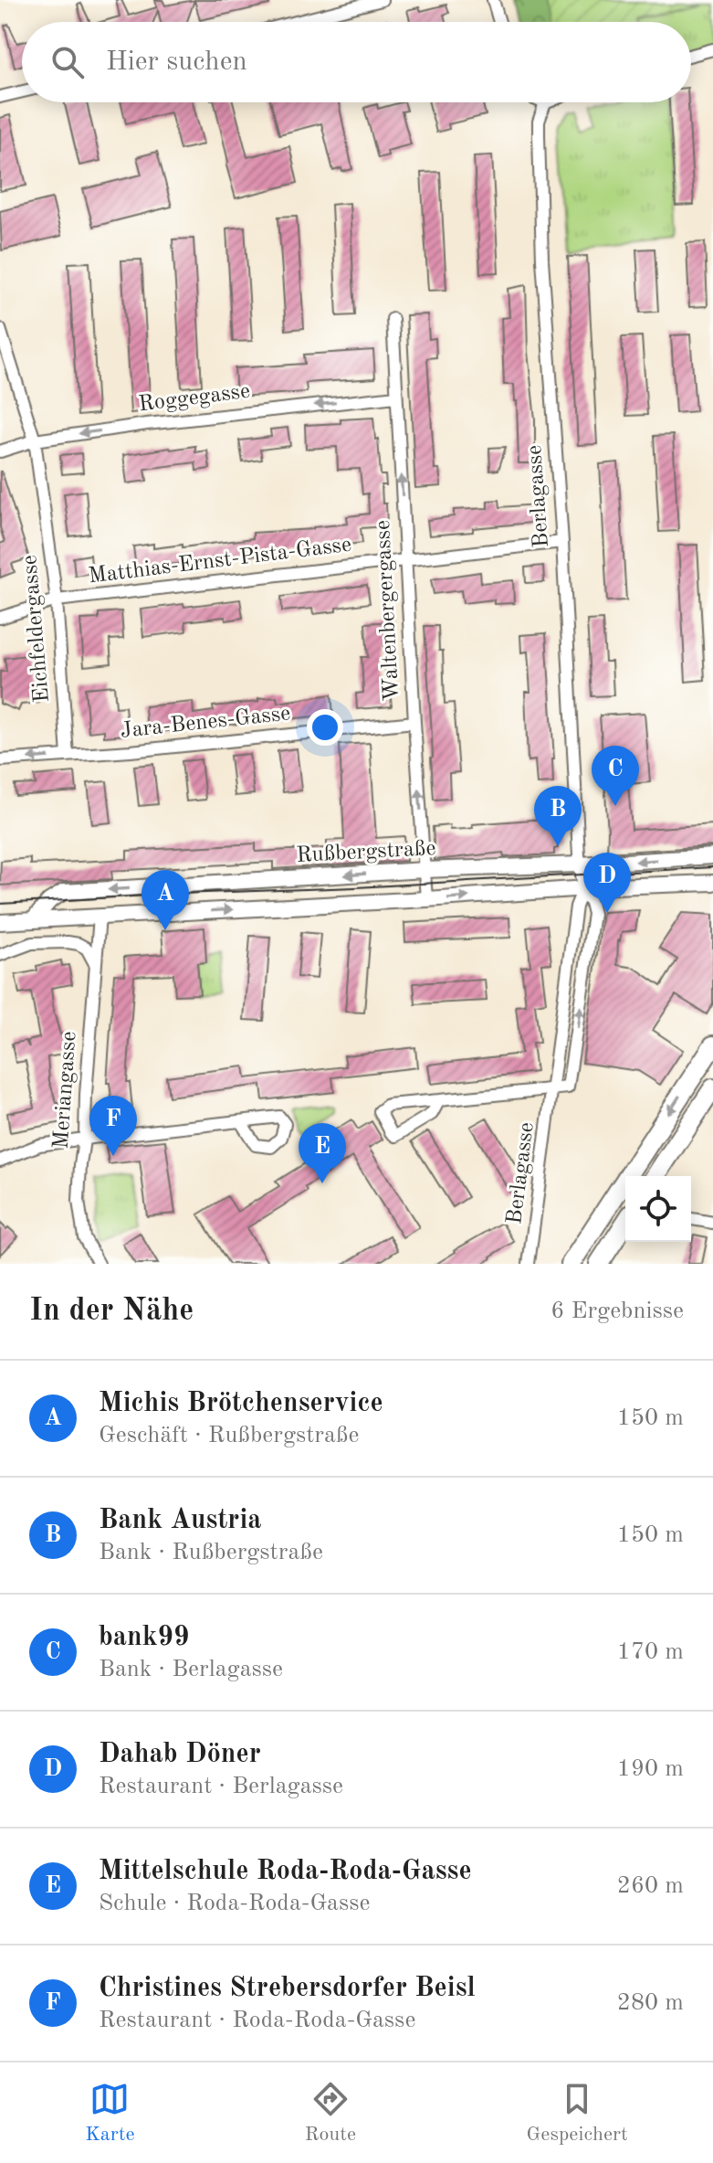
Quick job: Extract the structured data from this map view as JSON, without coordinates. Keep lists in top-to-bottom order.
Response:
{
  "streets": {
    "street": [
      "Roggegasse",
      "Berlagasse",
      "Matthias-Ernst-Pista-Gasse",
      "Waltenbergergasse",
      "Eichfeldergasse",
      "Jara-Benes-Gasse",
      "Rußbergstraße",
      "Meriangasse"
    ]
  },
  "crossings": [
    ["Roggegasse", "Waltenbergergasse"],
    ["Roggegasse", "Eichfeldergasse"],
    ["Berlagasse", "Matthias-Ernst-Pista-Gasse"],
    ["Berlagasse", "Rußbergstraße"],
    ["Matthias-Ernst-Pista-Gasse", "Waltenbergergasse"],
    ["Matthias-Ernst-Pista-Gasse", "Eichfeldergasse"],
    ["Waltenbergergasse", "Jara-Benes-Gasse"],
    ["Waltenbergergasse", "Rußbergstraße"],
    ["Eichfeldergasse", "Jara-Benes-Gasse"]
  ],
  "one_way": ["Roggegasse", "Waltenbergergasse"],
  "page": {
    "search": "Hier suchen",
    "pins": [
      "C",
      "B",
      "D",
      "A",
      "F",
      "E"
    ],
    "heading": ["In der Nähe", "6 Ergebnisse"],
    "list": [
      {
        "mark": "A",
        "name": "Michis Brötchenservice",
        "note": "Geschäft · Rußbergstraße",
        "value": "150 m"
      },
      {
        "mark": "B",
        "name": "Bank Austria",
        "note": "Bank · Rußbergstraße",
        "value": "150 m"
      },
      {
        "mark": "C",
        "name": "bank99",
        "note": "Bank · Berlagasse",
        "value": "170 m"
      },
      {
        "mark": "D",
        "name": "Dahab Döner",
        "note": "Restaurant · Berlagasse",
        "value": "190 m"
      },
      {
        "mark": "E",
        "name": "Mittelschule Roda-Roda-Gasse",
        "note": "Schule · Roda-Roda-Gasse",
        "value": "260 m"
      },
      {
        "mark": "F",
        "name": "Christines Strebersdorfer Beisl",
        "note": "Restaurant · Roda-Roda-Gasse",
        "value": "280 m"
      }
    ],
    "nav": ["Karte", "Route", "Gespeichert"]
  }
}
